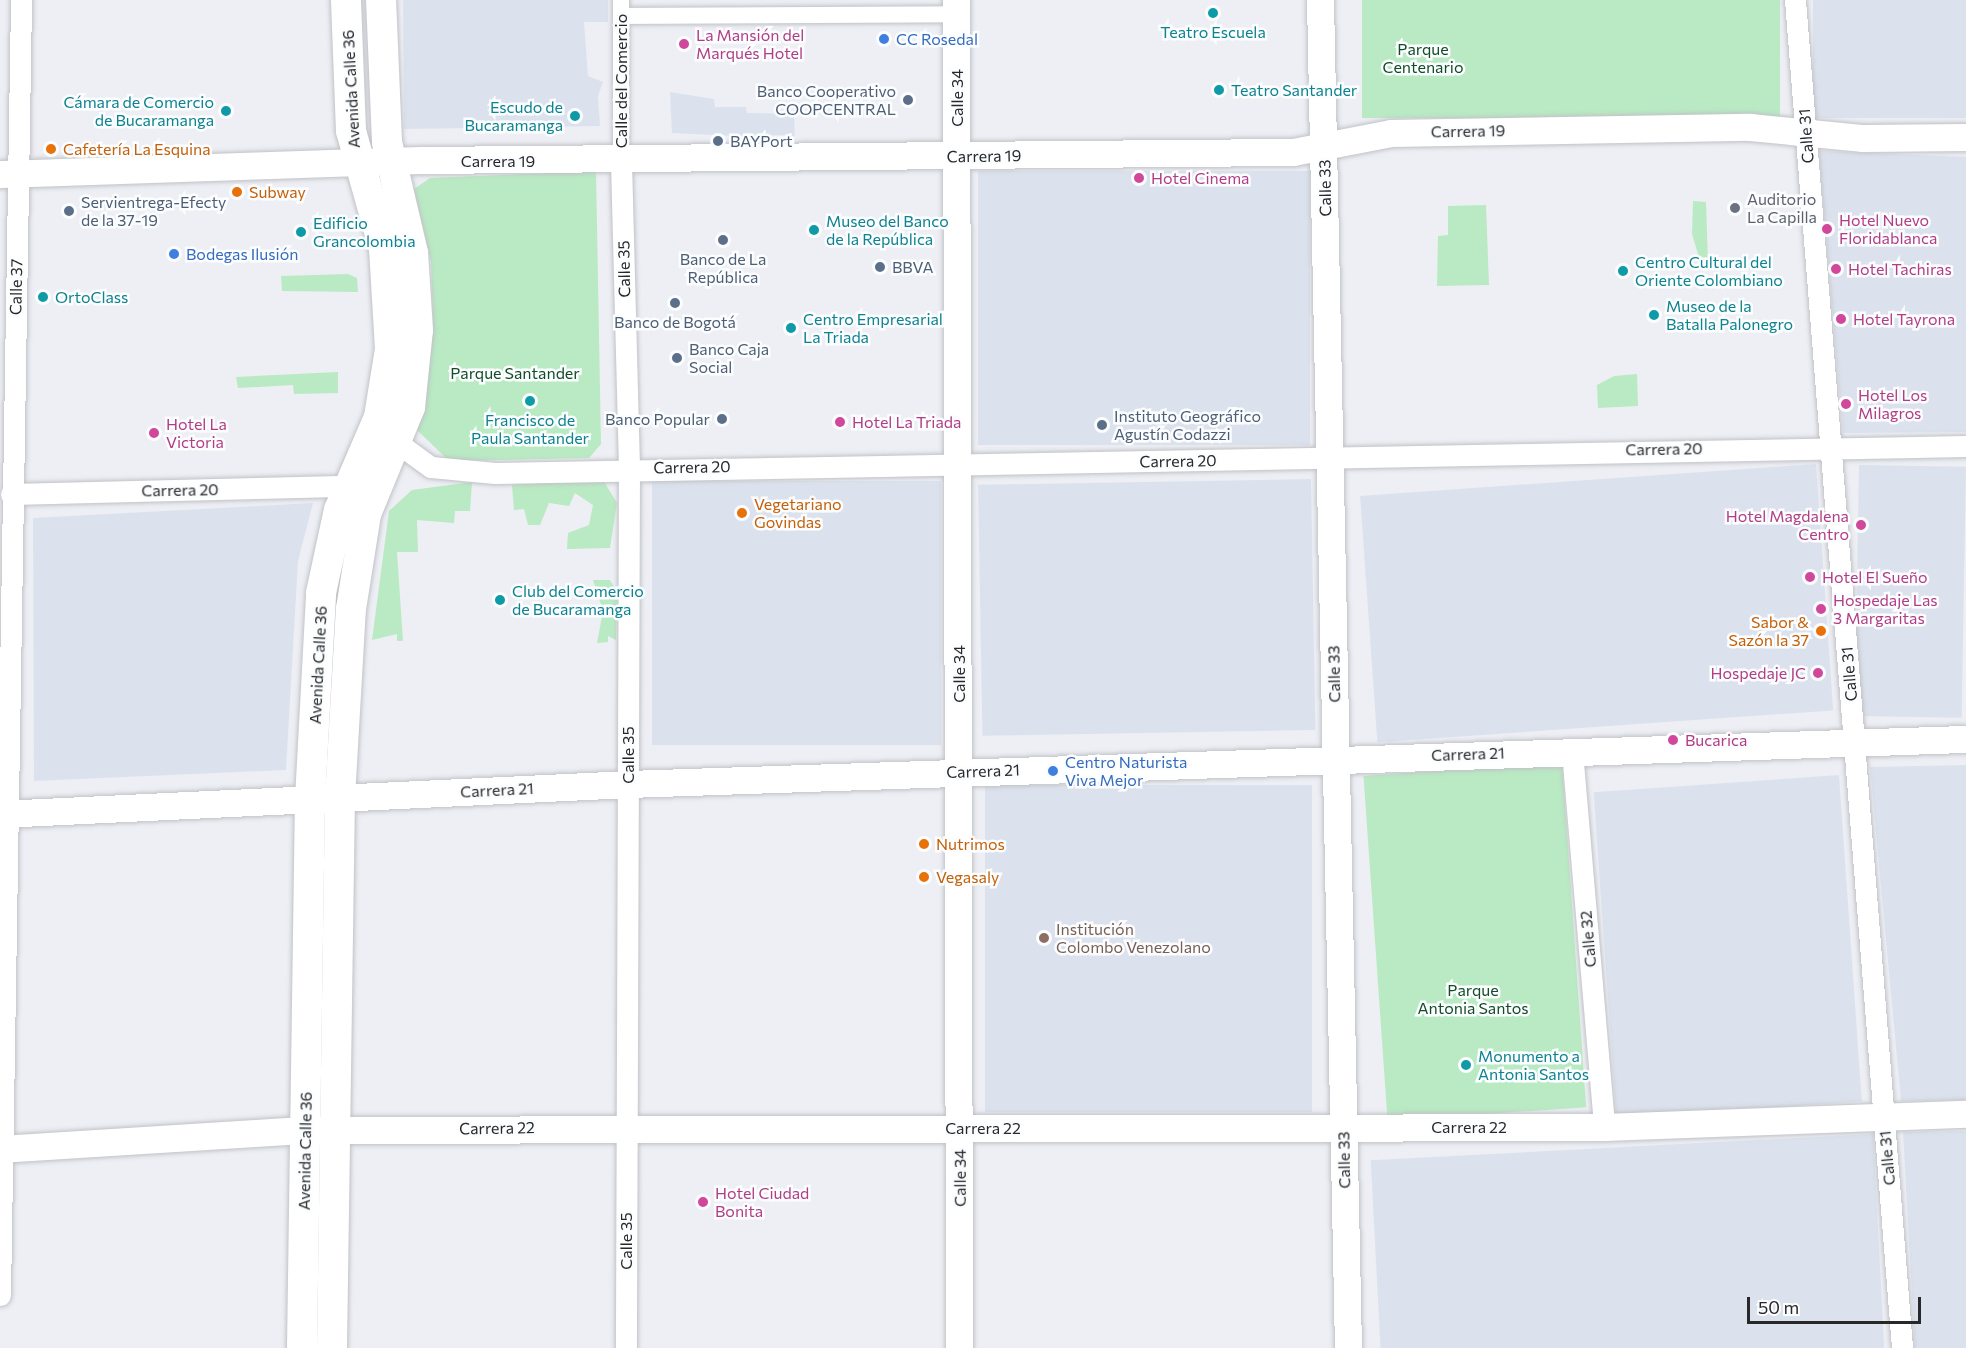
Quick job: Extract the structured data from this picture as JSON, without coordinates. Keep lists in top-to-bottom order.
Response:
{
  "streets": {
    "main road": ["Avenida Calle 36"],
    "street": [
      "Calle del Comercio",
      "Calle 34",
      "Carrera 19",
      "Calle 31",
      "Calle 33",
      "Calle 35",
      "Calle 37",
      "Carrera 20",
      "Carrera 21",
      "Calle 32",
      "Carrera 22"
    ]
  },
  "crossings": [
    ["Calle del Comercio", "Carrera 19"],
    ["Calle del Comercio", "Calle 35"],
    ["Avenida Calle 36", "Carrera 19"],
    ["Avenida Calle 36", "Carrera 20"],
    ["Avenida Calle 36", "Carrera 21"],
    ["Avenida Calle 36", "Carrera 22"],
    ["Calle 34", "Carrera 19"],
    ["Calle 34", "Carrera 20"],
    ["Calle 34", "Carrera 21"],
    ["Calle 34", "Carrera 22"],
    ["Carrera 19", "Calle 31"],
    ["Carrera 19", "Calle 33"],
    ["Carrera 19", "Calle 35"],
    ["Carrera 19", "Calle 37"],
    ["Calle 31", "Carrera 20"],
    ["Calle 31", "Carrera 21"],
    ["Calle 31", "Carrera 22"],
    ["Calle 33", "Carrera 20"],
    ["Calle 33", "Carrera 21"],
    ["Calle 33", "Carrera 22"],
    ["Calle 35", "Carrera 20"],
    ["Calle 35", "Carrera 21"],
    ["Calle 35", "Carrera 22"],
    ["Calle 37", "Carrera 20"],
    ["Calle 37", "Carrera 21"],
    ["Calle 37", "Carrera 22"],
    ["Carrera 21", "Calle 32"],
    ["Calle 32", "Carrera 22"]
  ],
  "parks": ["Parque Centenario", "Parque Santander", "Parque Antonia Santos"],
  "places": [
    "Teatro Escuela",
    "CC Rosedal",
    "La Mansión del Marqués Hotel",
    "Teatro Santander",
    "Banco Cooperativo COOPCENTRAL",
    "Cámara de Comercio de Bucaramanga",
    "Escudo de Bucaramanga",
    "BAYPort",
    "Cafetería La Esquina",
    "Hotel Cinema",
    "Subway",
    "Auditorio La Capilla",
    "Servientrega-Efecty de la 37-19",
    "Hotel Nuevo Floridablanca",
    "Museo del Banco de la República",
    "Edificio Grancolombia",
    "Banco de La República",
    "Bodegas Ilusión",
    "BBVA",
    "Hotel Tachiras",
    "Centro Cultural del Oriente Colombiano",
    "OrtoClass",
    "Banco de Bogotá",
    "Museo de la Batalla Palonegro",
    "Hotel Tayrona",
    "Centro Empresarial La Triada",
    "Banco Caja Social",
    "Francisco de Paula Santander",
    "Hotel Los Milagros",
    "Banco Popular",
    "Hotel La Triada",
    "Instituto Geográfico Agustín Codazzi",
    "Hotel La Victoria",
    "Vegetariano Govindas",
    "Hotel Magdalena Centro",
    "Hotel El Sueño",
    "Club del Comercio de Bucaramanga",
    "Hospedaje Las 3 Margaritas",
    "Sabor & Sazón la 37",
    "Hospedaje JC",
    "Bucarica",
    "Centro Naturista Viva Mejor",
    "Nutrimos",
    "Vegasaly",
    "Institución Colombo Venezolano",
    "Monumento a Antonia Santos",
    "Hotel Ciudad Bonita"
  ],
  "scale_bar": "50 m"
}
